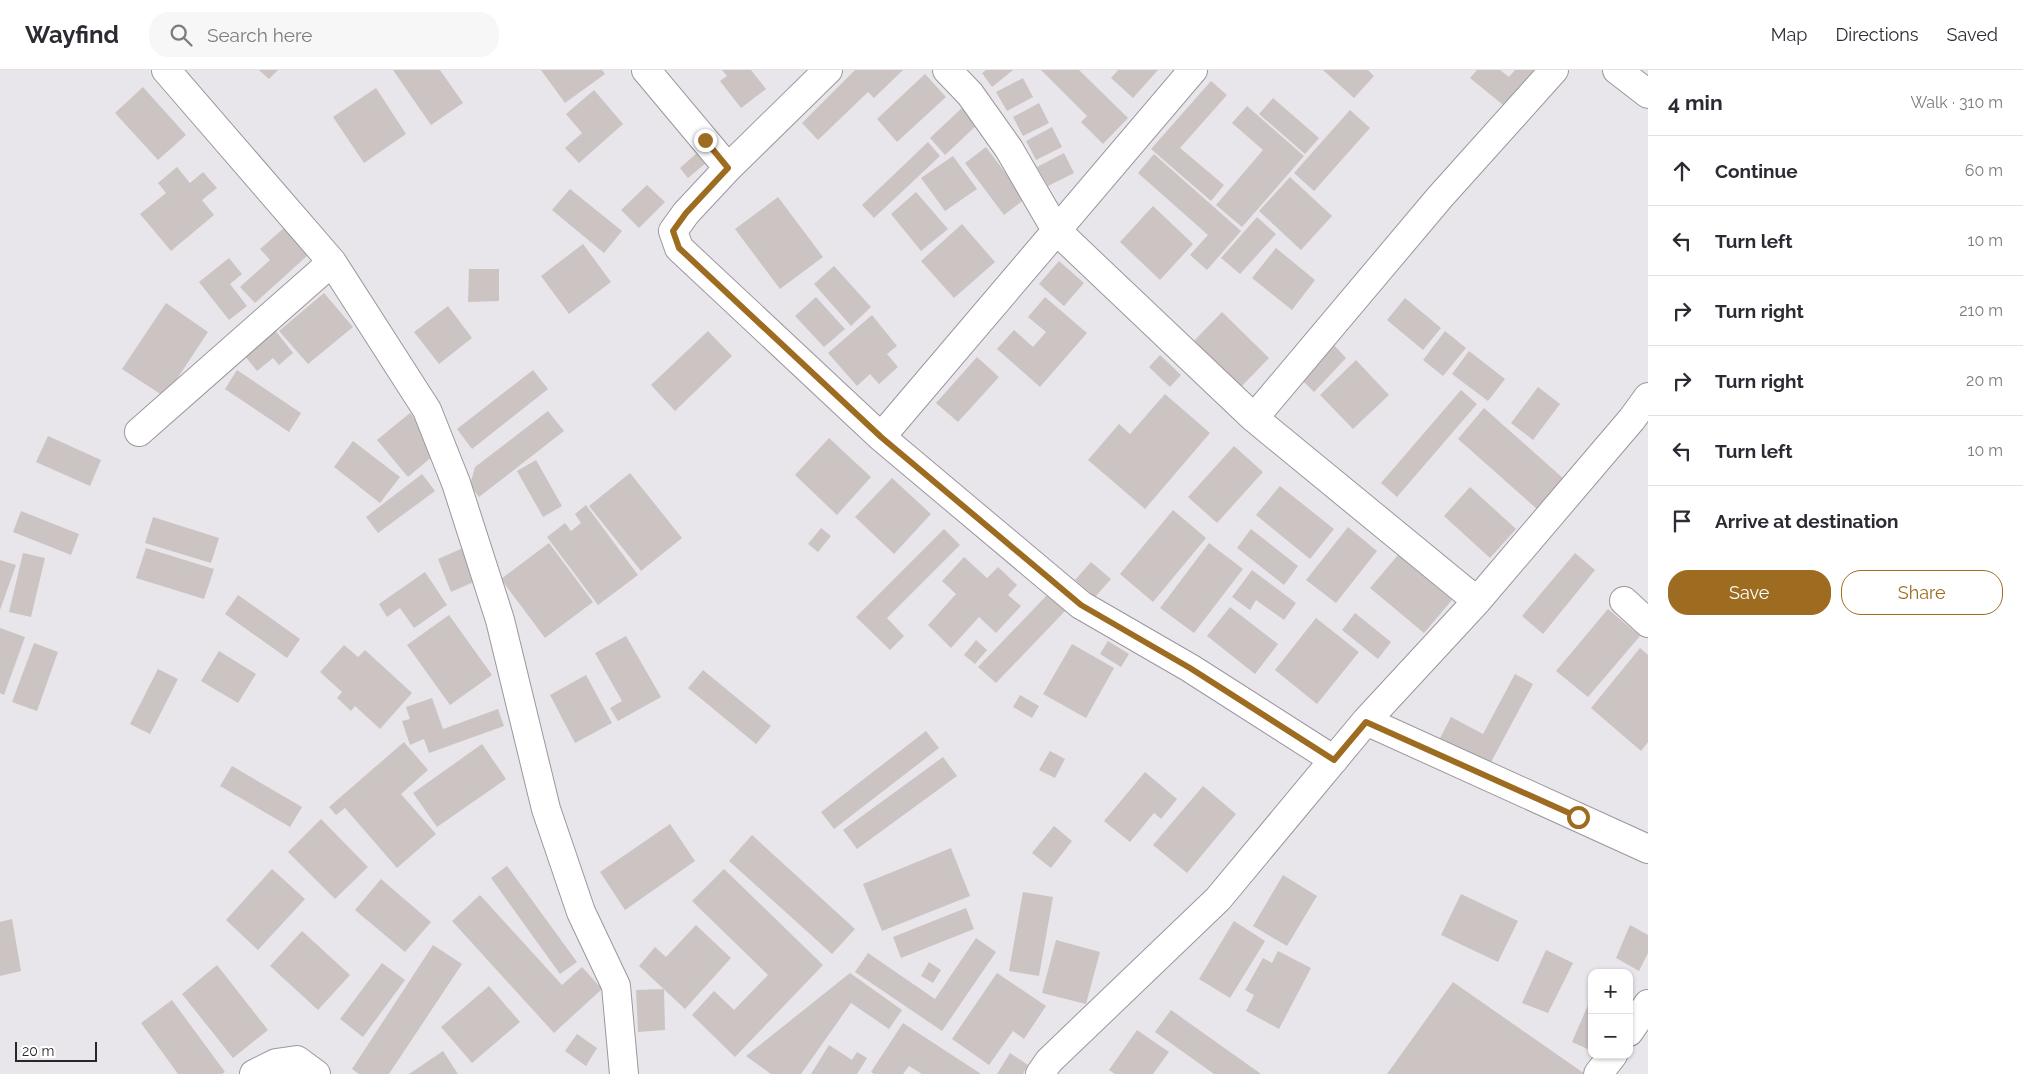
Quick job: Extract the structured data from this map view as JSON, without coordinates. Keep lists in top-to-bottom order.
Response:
{
  "scale_bar": "20 m",
  "page": {
    "header": "Wayfind",
    "search": "Search here",
    "nav": ["Map", "Directions", "Saved"],
    "heading": ["4 min", "Walk · 310 m"],
    "list": [
      ["Continue", "60 m"],
      ["Turn left", "10 m"],
      ["Turn right", "210 m"],
      ["Turn right", "20 m"],
      ["Turn left", "10 m"],
      "Arrive at destination"
    ],
    "buttons": ["Save", "Share"],
    "map_buttons": ["+", "−"],
    "scale": "20 m"
  }
}
